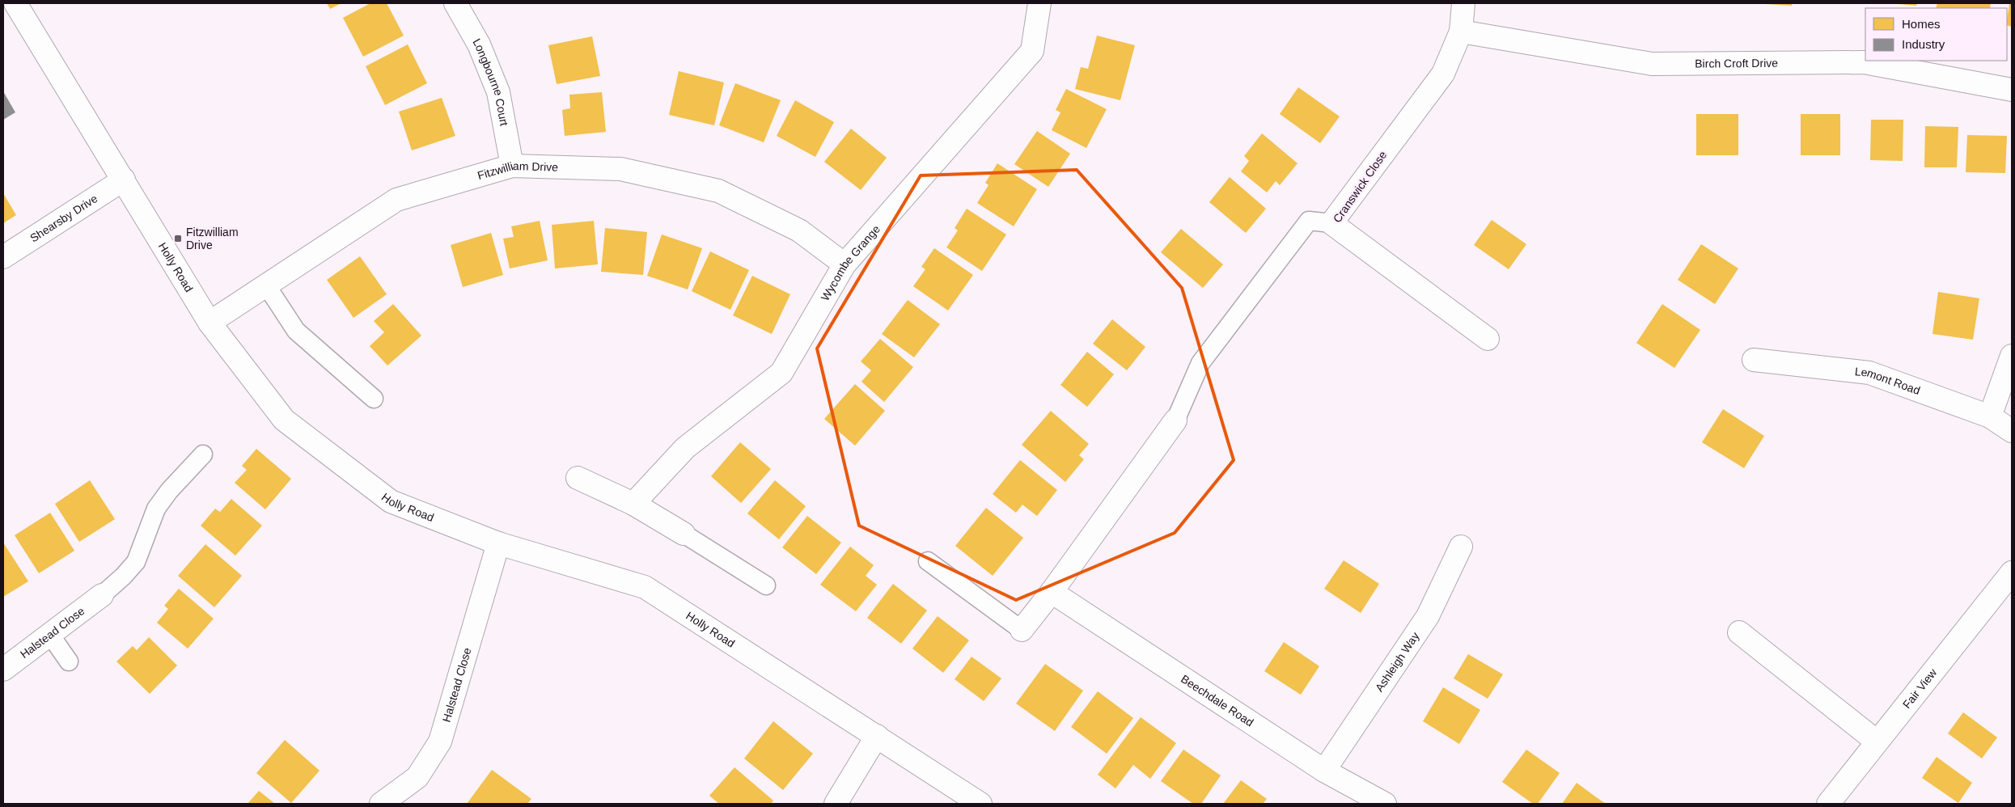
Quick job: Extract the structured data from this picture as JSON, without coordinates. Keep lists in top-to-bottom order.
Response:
{
  "streets": {
    "street": [
      "Birch Croft Drive",
      "Longbourne Court",
      "Fitzwilliam Drive",
      "Cranswick Close",
      "Shearsby Drive",
      "Wycombe Grange",
      "Holly Road",
      "Lemont Road",
      "Halstead Close",
      "Ashleigh Way",
      "Fair View",
      "Beechdale Road"
    ]
  },
  "crossings": [
    ["Birch Croft Drive", "Cranswick Close"],
    ["Longbourne Court", "Fitzwilliam Drive"],
    ["Fitzwilliam Drive", "Wycombe Grange"],
    ["Fitzwilliam Drive", "Holly Road"],
    ["Shearsby Drive", "Holly Road"],
    ["Holly Road", "Halstead Close"],
    ["Ashleigh Way", "Beechdale Road"]
  ],
  "places": {
    "transit": ["Fitzwilliam Drive"]
  },
  "legend": ["Homes", "Industry"]
}
